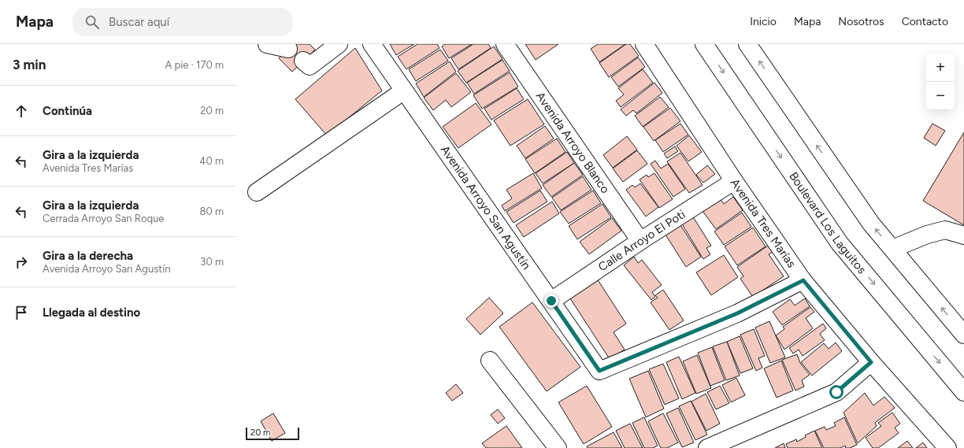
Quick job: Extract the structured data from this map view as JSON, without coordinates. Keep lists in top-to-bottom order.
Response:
{
  "streets": {
    "street": [
      "Avenida Arroyo Blanco",
      "Avenida Arroyo San Agustín",
      "Boulevard Los Laguitos",
      "Avenida Tres Marías",
      "Calle Arroyo El Poti"
    ]
  },
  "crossings": [
    ["Avenida Arroyo Blanco", "Calle Arroyo El Poti"],
    ["Avenida Arroyo San Agustín", "Avenida Tres Marías"],
    ["Avenida Arroyo San Agustín", "Calle Arroyo El Poti"],
    ["Avenida Tres Marías", "Calle Arroyo El Poti"]
  ],
  "scale_bar": "20 m",
  "page": {
    "header": "Mapa",
    "search": "Buscar aquí",
    "nav": [
      "Inicio",
      "Mapa",
      "Nosotros",
      "Contacto"
    ],
    "heading": ["3 min", "A pie · 170 m"],
    "map_buttons": ["+", "−"],
    "list": [
      ["Continúa", "20 m"],
      ["Gira a la izquierda", "Avenida Tres Marías", "40 m"],
      ["Gira a la izquierda", "Cerrada Arroyo San Roque", "80 m"],
      ["Gira a la derecha", "Avenida Arroyo San Agustín", "30 m"],
      "Llegada al destino"
    ],
    "scale": "20 m"
  }
}
